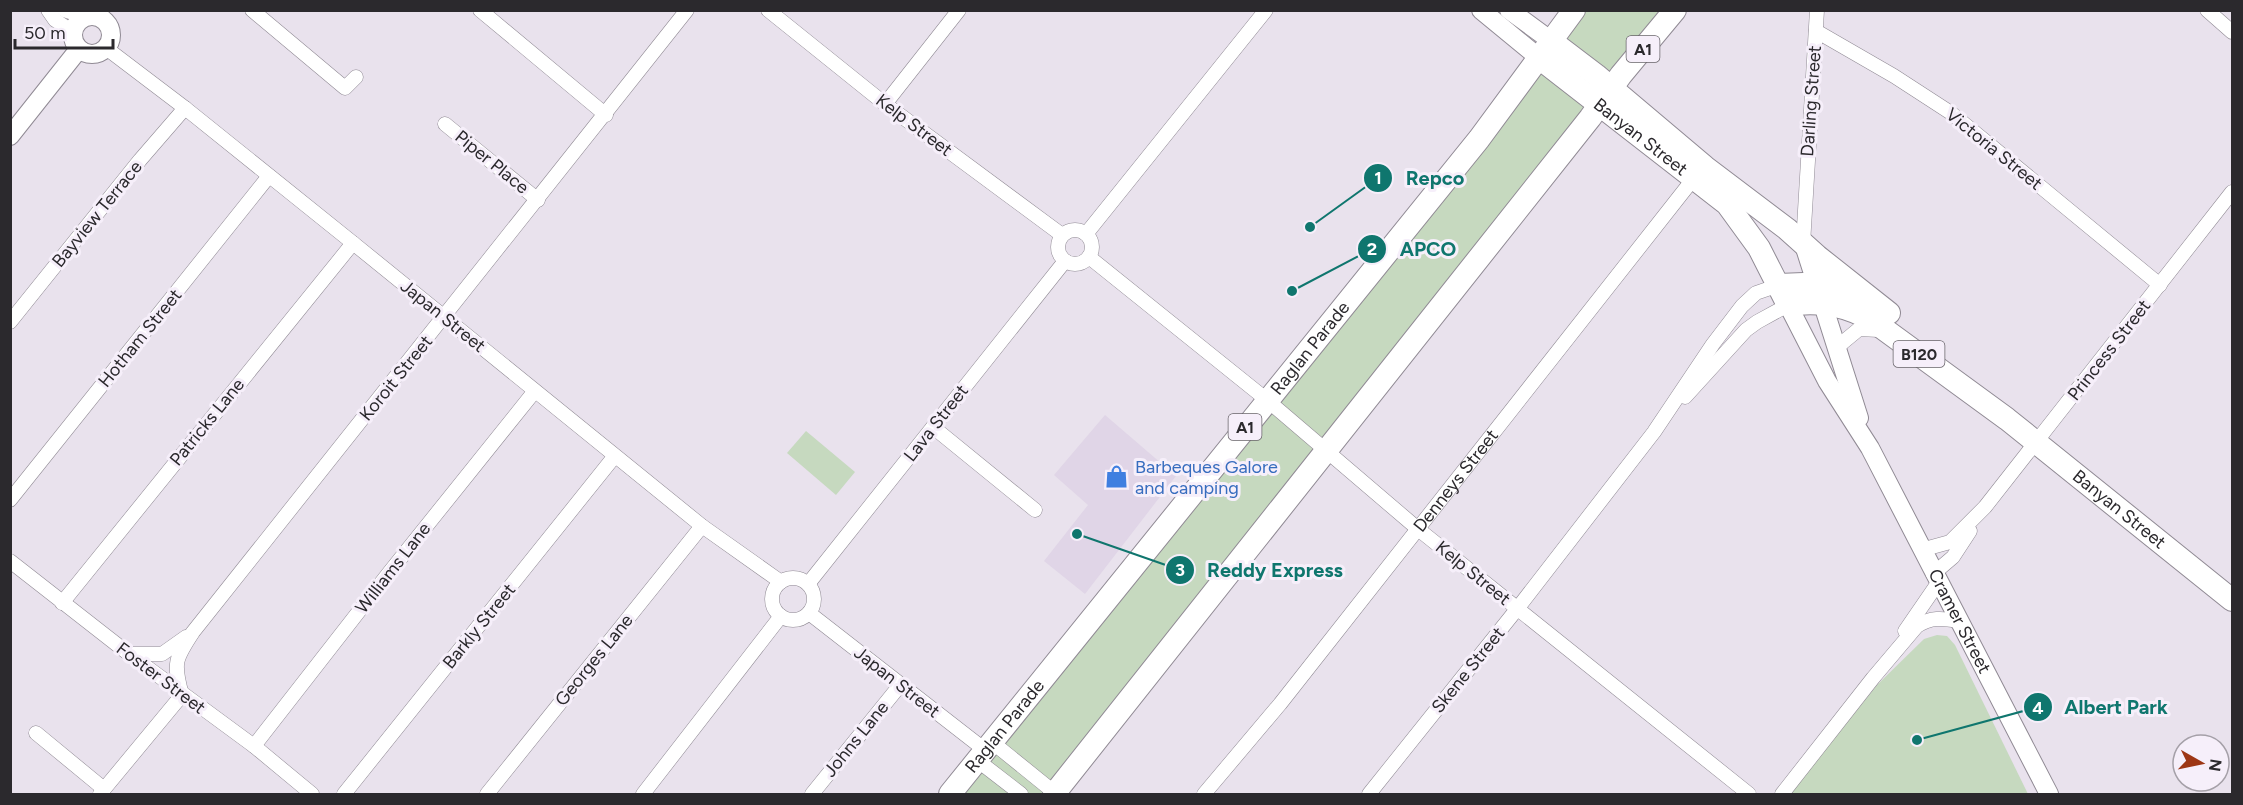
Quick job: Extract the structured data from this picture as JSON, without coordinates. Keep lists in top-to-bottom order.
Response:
{
  "streets": {
    "main road": [
      "A1",
      "Banyan Street",
      "Raglan Parade",
      "B120"
    ],
    "street": [
      "Darling Street",
      "Kelp Street",
      "Victoria Street",
      "Piper Place",
      "Bayview Terrace",
      "Japan Street",
      "Hotham Street",
      "Princess Street",
      "Koroit Street",
      "Patricks Lane",
      "Lava Street",
      "Denneys Street",
      "Williams Lane",
      "Cramer Street",
      "Barkly Street",
      "Georges Lane",
      "Skene Street",
      "Foster Street",
      "Johns Lane"
    ]
  },
  "crossings": [
    ["A1", "Kelp Street"],
    ["A1", "Banyan Street"],
    ["A1", "Japan Street"],
    ["Darling Street", "Banyan Street"],
    ["Darling Street", "Victoria Street"],
    ["Darling Street", "B120"],
    ["Kelp Street", "Raglan Parade"],
    ["Kelp Street", "Lava Street"],
    ["Kelp Street", "Denneys Street"],
    ["Kelp Street", "Skene Street"],
    ["Banyan Street", "Raglan Parade"],
    ["Banyan Street", "Princess Street"],
    ["Banyan Street", "B120"],
    ["Banyan Street", "Denneys Street"],
    ["Banyan Street", "Cramer Street"],
    ["Banyan Street", "Skene Street"],
    ["Victoria Street", "Princess Street"],
    ["Piper Place", "Koroit Street"],
    ["Bayview Terrace", "Japan Street"],
    ["Japan Street", "Hotham Street"],
    ["Japan Street", "Raglan Parade"],
    ["Japan Street", "Koroit Street"],
    ["Japan Street", "Patricks Lane"],
    ["Japan Street", "Lava Street"],
    ["Japan Street", "Williams Lane"],
    ["Japan Street", "Barkly Street"],
    ["Japan Street", "Georges Lane"],
    ["Japan Street", "Johns Lane"],
    ["Princess Street", "Cramer Street"],
    ["Koroit Street", "Foster Street"],
    ["Patricks Lane", "Foster Street"],
    ["Williams Lane", "Foster Street"],
    ["Cramer Street", "Skene Street"]
  ],
  "places": {
    "other": [
      "Repco",
      "APCO",
      "Reddy Express",
      "Albert Park"
    ],
    "shop": ["Barbeques Galore and camping"]
  },
  "scale_bar": "50 m",
  "north": "right"
}
